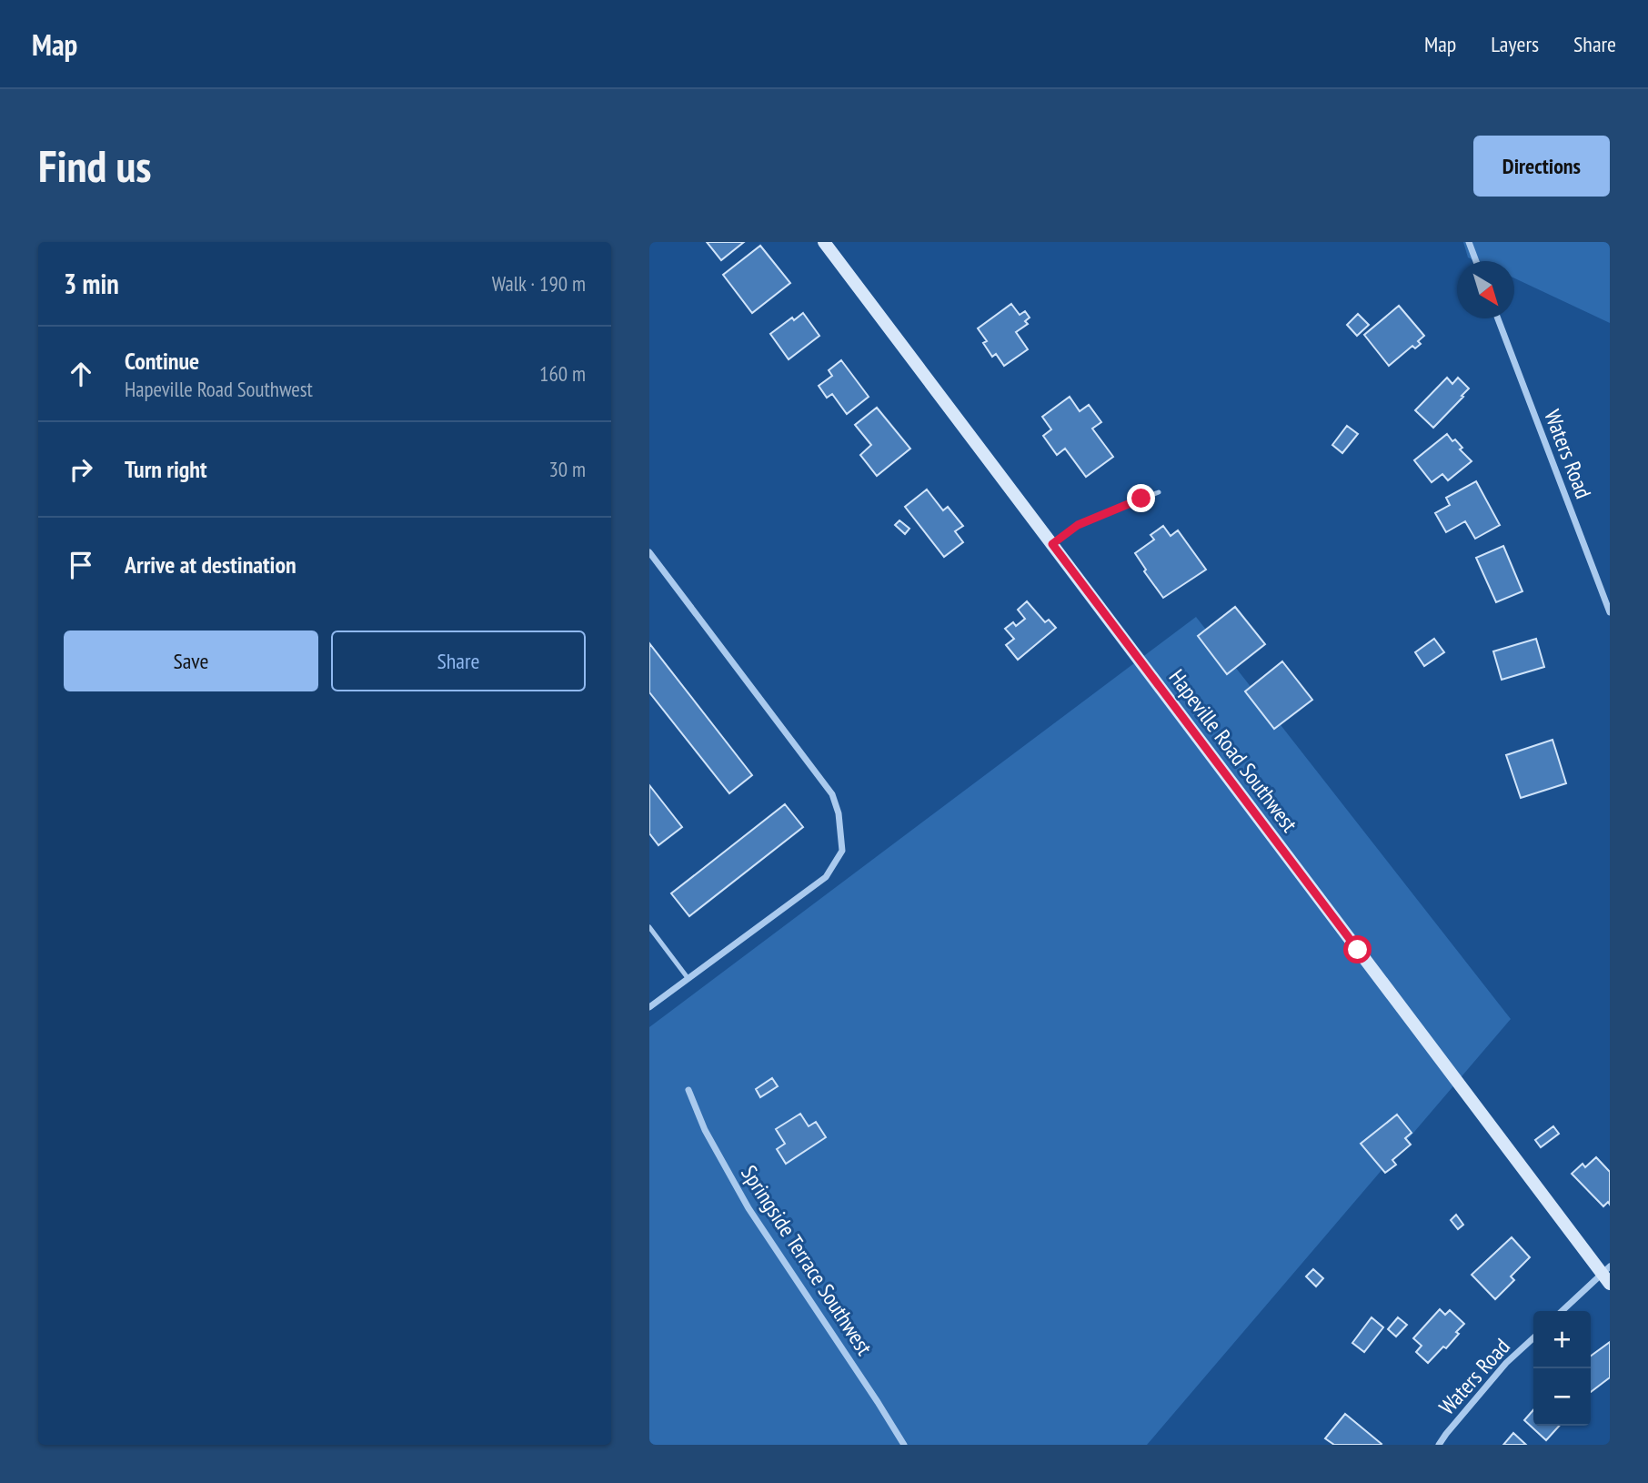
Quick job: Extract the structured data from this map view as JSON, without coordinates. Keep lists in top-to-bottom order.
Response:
{
  "streets": {
    "street": ["Waters Road", "Hapeville Road Southwest", "Springside Terrace Southwest"]
  },
  "north": "bottom right",
  "page": {
    "header": "Map",
    "nav": ["Map", "Layers", "Share"],
    "buttons": [
      "Directions",
      ["Save", "Share"]
    ],
    "title": "Find us",
    "heading": ["3 min", "Walk · 190 m"],
    "list": [
      ["Continue", "Hapeville Road Southwest", "160 m"],
      ["Turn right", "30 m"],
      "Arrive at destination"
    ],
    "map_buttons": ["+", "−"]
  }
}
